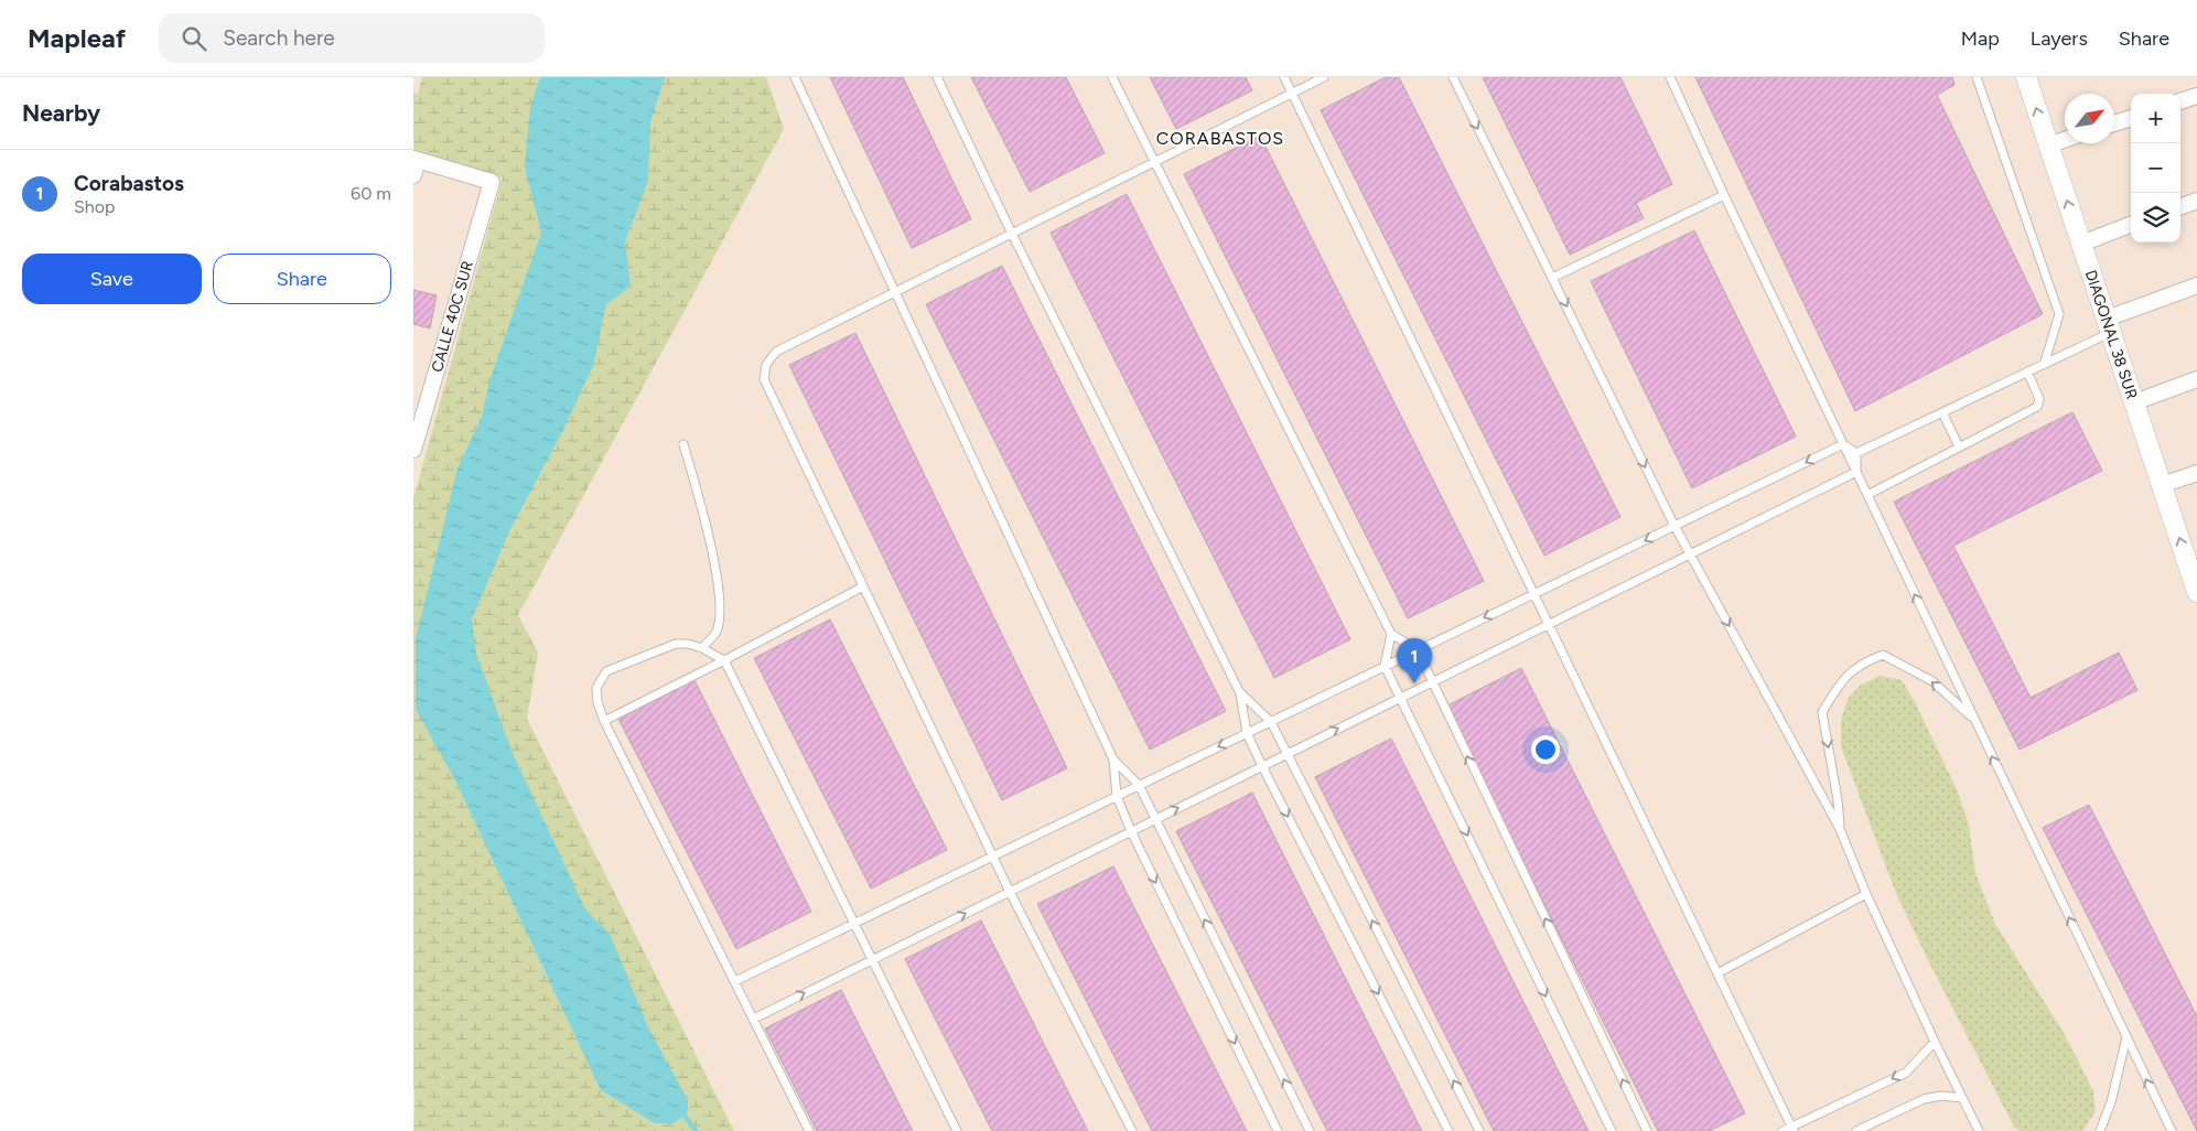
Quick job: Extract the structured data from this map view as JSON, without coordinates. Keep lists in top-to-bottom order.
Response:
{
  "streets": {
    "street": ["CALLE 40C SUR", "DIAGONAL 38 SUR"]
  },
  "one_way": ["DIAGONAL 38 SUR"],
  "districts": ["CORABASTOS"],
  "north": "top right",
  "page": {
    "header": "Mapleaf",
    "search": "Search here",
    "nav": ["Map", "Layers", "Share"],
    "heading": "Nearby",
    "map_buttons": ["+", "−"],
    "list": [
      {
        "mark": "1",
        "name": "Corabastos",
        "note": "Shop",
        "value": "60 m"
      }
    ],
    "buttons": ["Save", "Share"],
    "pins": "1"
  }
}
